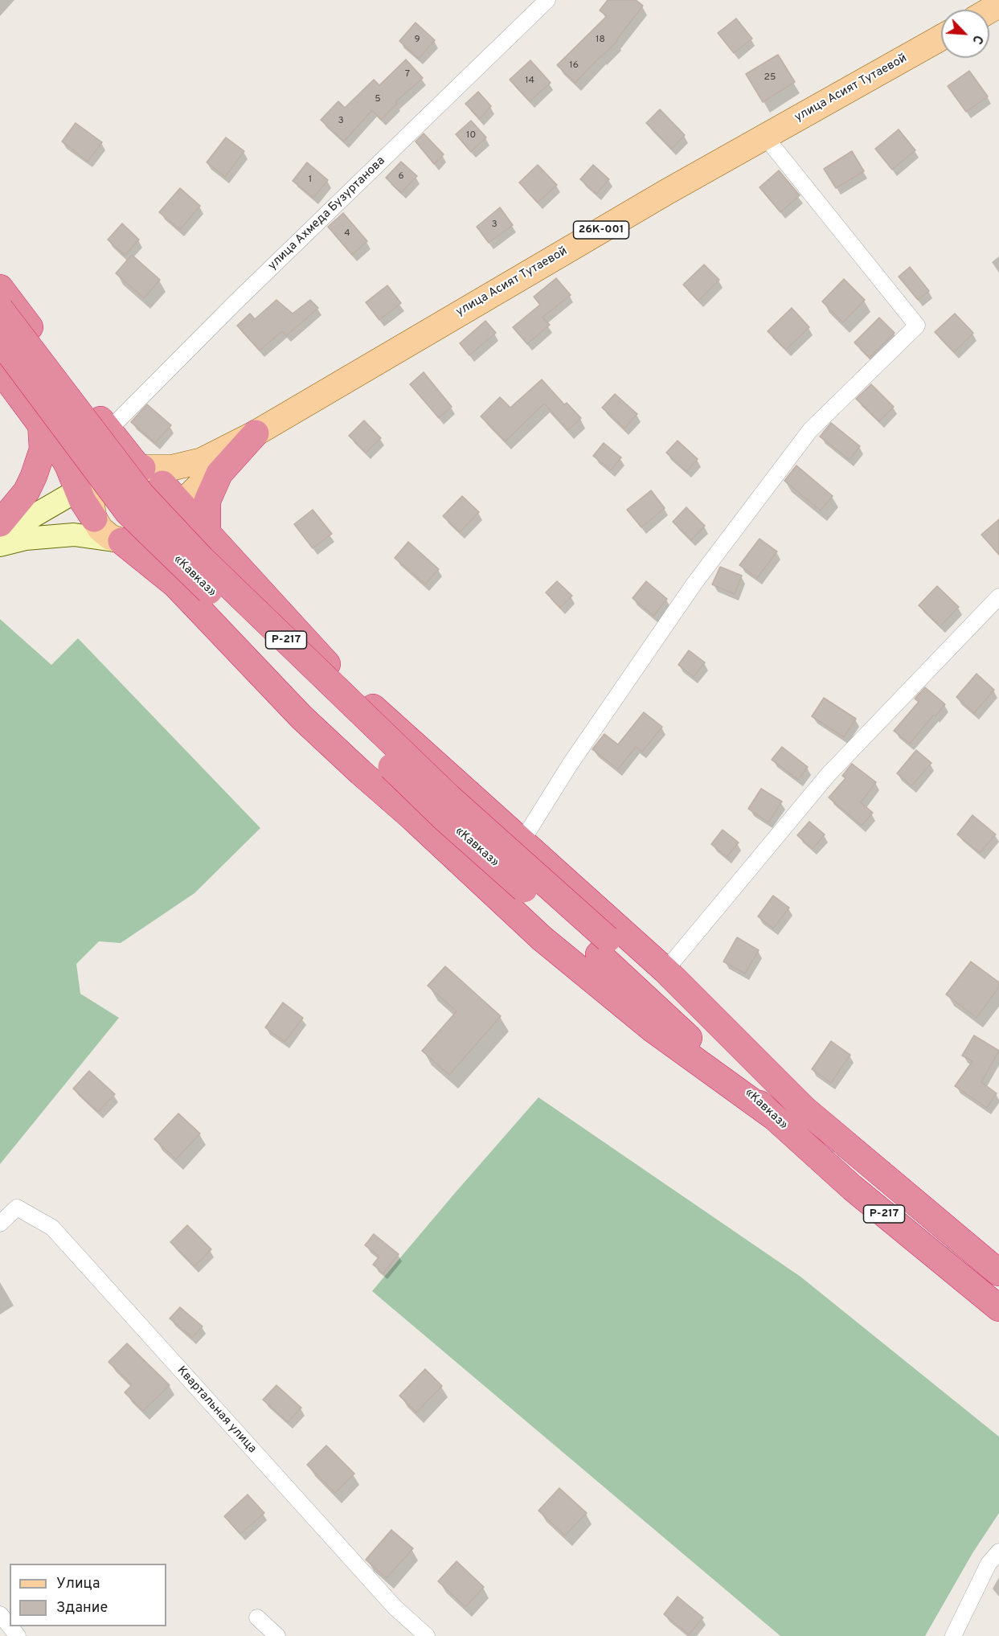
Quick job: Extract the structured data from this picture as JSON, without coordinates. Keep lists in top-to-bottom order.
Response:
{
  "streets": {
    "highway": ["«Кавказ»", "Р-217"],
    "main road": ["улица Асият Тутаевой", "26К-001"],
    "street": ["улица Ахмеда Бузуртанова", "Квартальная улица"]
  },
  "crossings": [
    ["«Кавказ»", "Р-217"]
  ],
  "house_numbers": [
    "9",
    "18",
    "16",
    "7",
    "25",
    "14",
    "5",
    "3",
    "10",
    "6",
    "1",
    "3",
    "4"
  ],
  "legend": ["Улица", "Здание"],
  "north": "bottom right"
}
